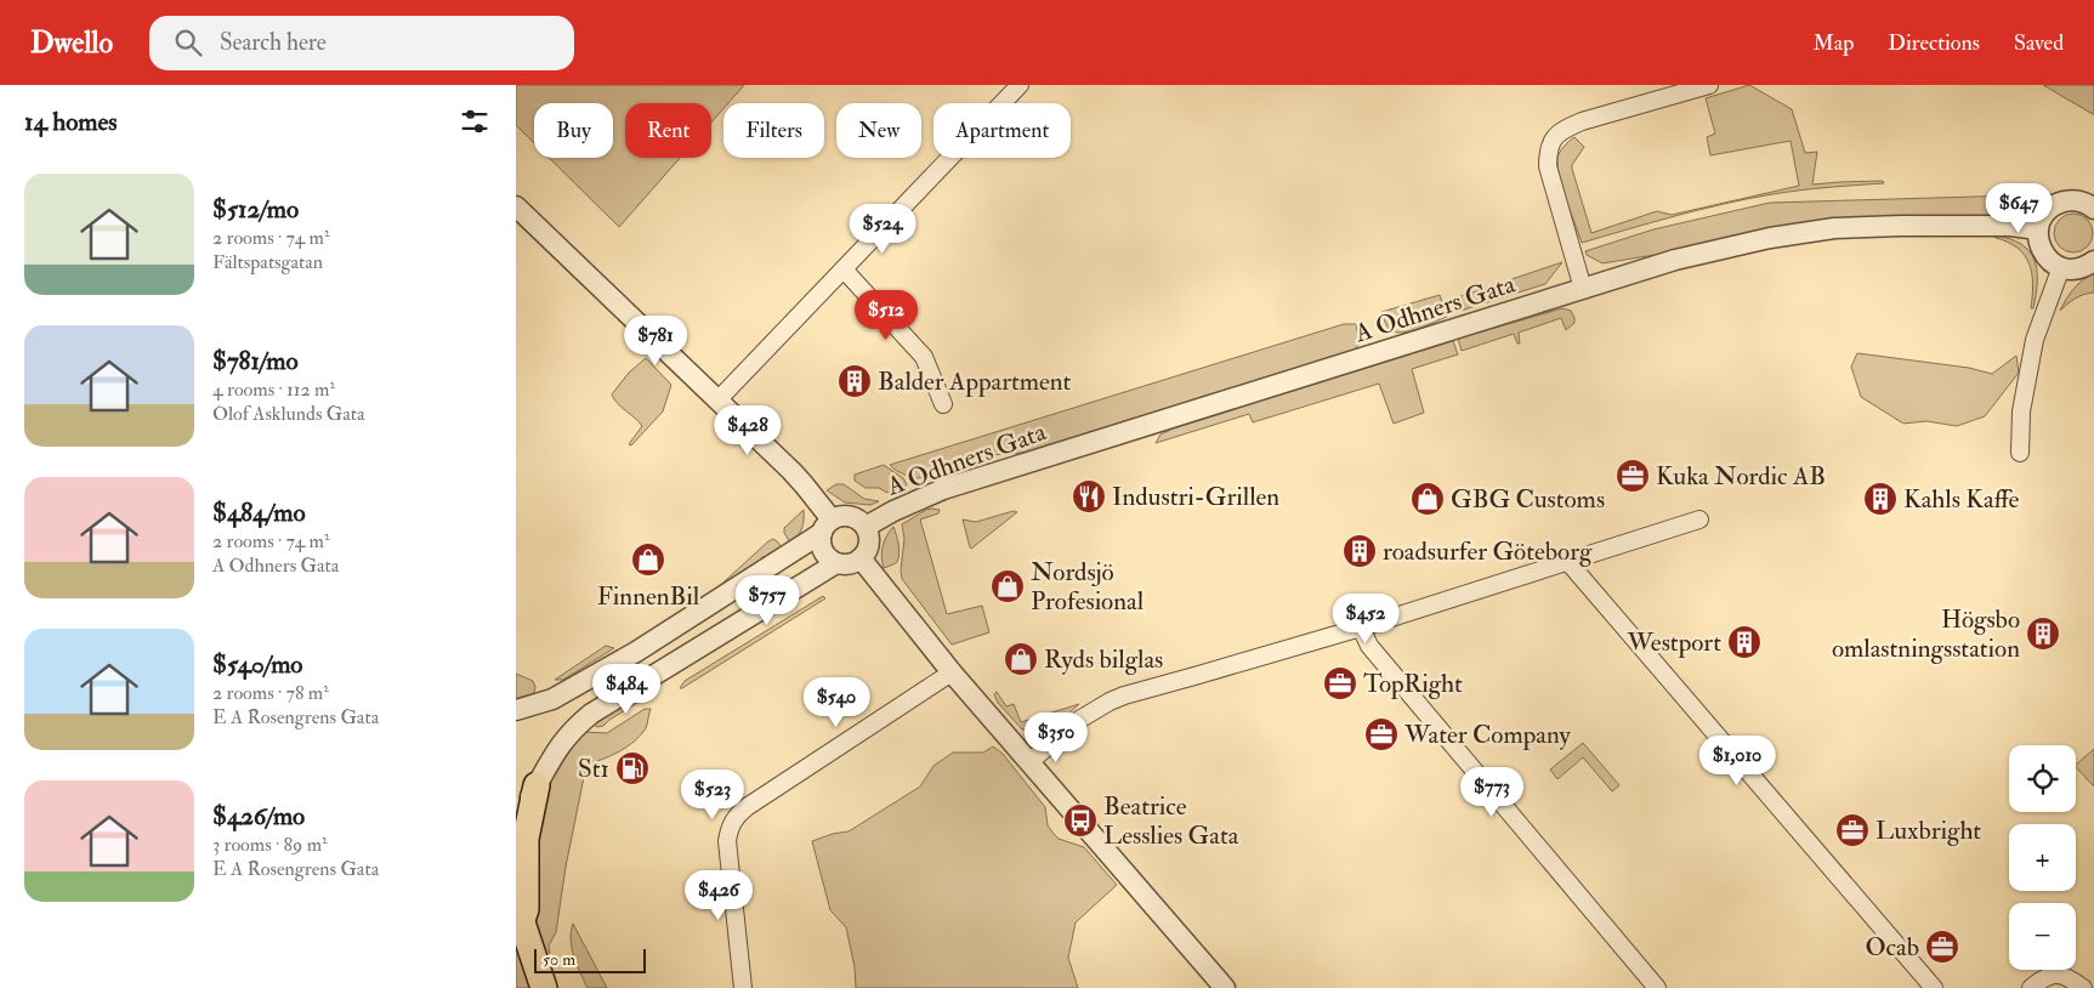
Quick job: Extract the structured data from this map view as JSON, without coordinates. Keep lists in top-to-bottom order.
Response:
{
  "streets": {
    "street": ["A Odhners Gata"]
  },
  "places": {
    "building": [
      "Balder Appartment",
      "Kahls Kaffe",
      "roadsurfer Göteborg",
      "Högsbo omlastningsstation",
      "Westport"
    ],
    "office": [
      "Kuka Nordic AB",
      "TopRight",
      "Water Company",
      "Luxbright",
      "Ocab"
    ],
    "restaurant": ["Industri-Grillen"],
    "shop": [
      "GBG Customs",
      "FinnenBil",
      "Nordsjö Profesional",
      "Ryds bilglas"
    ],
    "fuel station": ["St1"],
    "bus stop": ["Beatrice Lesslies Gata"]
  },
  "scale_bar": "50 m",
  "page": {
    "header": "Dwello",
    "search": "Search here",
    "nav": ["Map", "Directions", "Saved"],
    "heading": "14 homes",
    "chip": [
      "Buy",
      "Rent",
      "Filters",
      "New",
      "Apartment"
    ],
    "list": [
      {
        "name": "$512/mo",
        "note": "2 rooms · 74 m² · Fältspatsgatan"
      },
      {
        "name": "$781/mo",
        "note": "4 rooms · 112 m² · Olof Asklunds Gata"
      },
      {
        "name": "$484/mo",
        "note": "2 rooms · 74 m² · A Odhners Gata"
      },
      {
        "name": "$540/mo",
        "note": "2 rooms · 78 m² · E A Rosengrens Gata"
      },
      {
        "name": "$426/mo",
        "note": "3 rooms · 89 m² · E A Rosengrens Gata"
      }
    ],
    "price": [
      "$647",
      "$524",
      "$512",
      "$781",
      "$428",
      "$757",
      "$452",
      "$484",
      "$540",
      "$350",
      "$1,010",
      "$773",
      "$523",
      "$426"
    ],
    "map_buttons": ["+", "−"],
    "scale": "50 m"
  }
}
